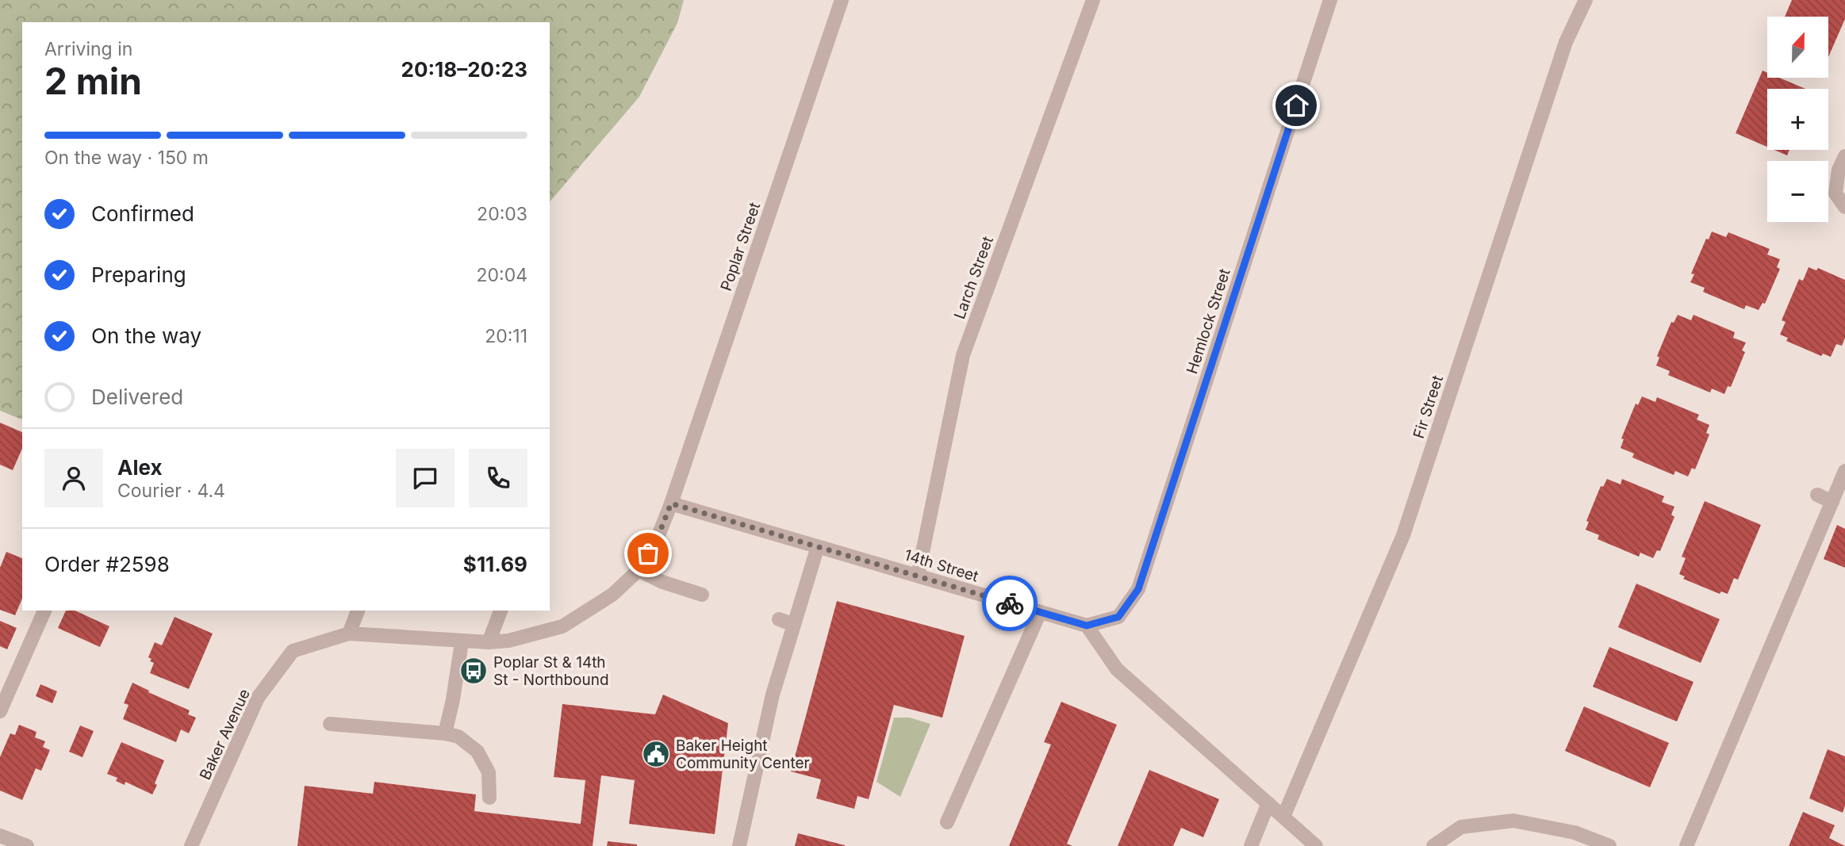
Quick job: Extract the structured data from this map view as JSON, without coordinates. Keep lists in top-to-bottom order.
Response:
{
  "streets": {
    "street": [
      "Poplar Street",
      "Larch Street",
      "Hemlock Street",
      "Fir Street",
      "14th Street",
      "Baker Avenue"
    ]
  },
  "crossings": [
    ["Poplar Street", "14th Street"],
    ["Poplar Street", "Baker Avenue"],
    ["Larch Street", "14th Street"],
    ["Hemlock Street", "14th Street"],
    ["14th Street", "Baker Avenue"]
  ],
  "places": {
    "bus stop": ["Poplar St & 14th St - Northbound"],
    "public building": ["Baker Height Community Center"]
  },
  "north": "top",
  "page": {
    "map_buttons": ["+", "−"],
    "heading": ["2 min", "Arriving in", "20:18–20:23"],
    "panel": [
      "Alex",
      "Courier · 4.4",
      "Order #2598",
      "$11.69"
    ],
    "bar": "On the way · 150 m",
    "list": [
      ["Confirmed", "20:03"],
      ["Preparing", "20:04"],
      ["On the way", "20:11"],
      "Delivered"
    ]
  }
}
